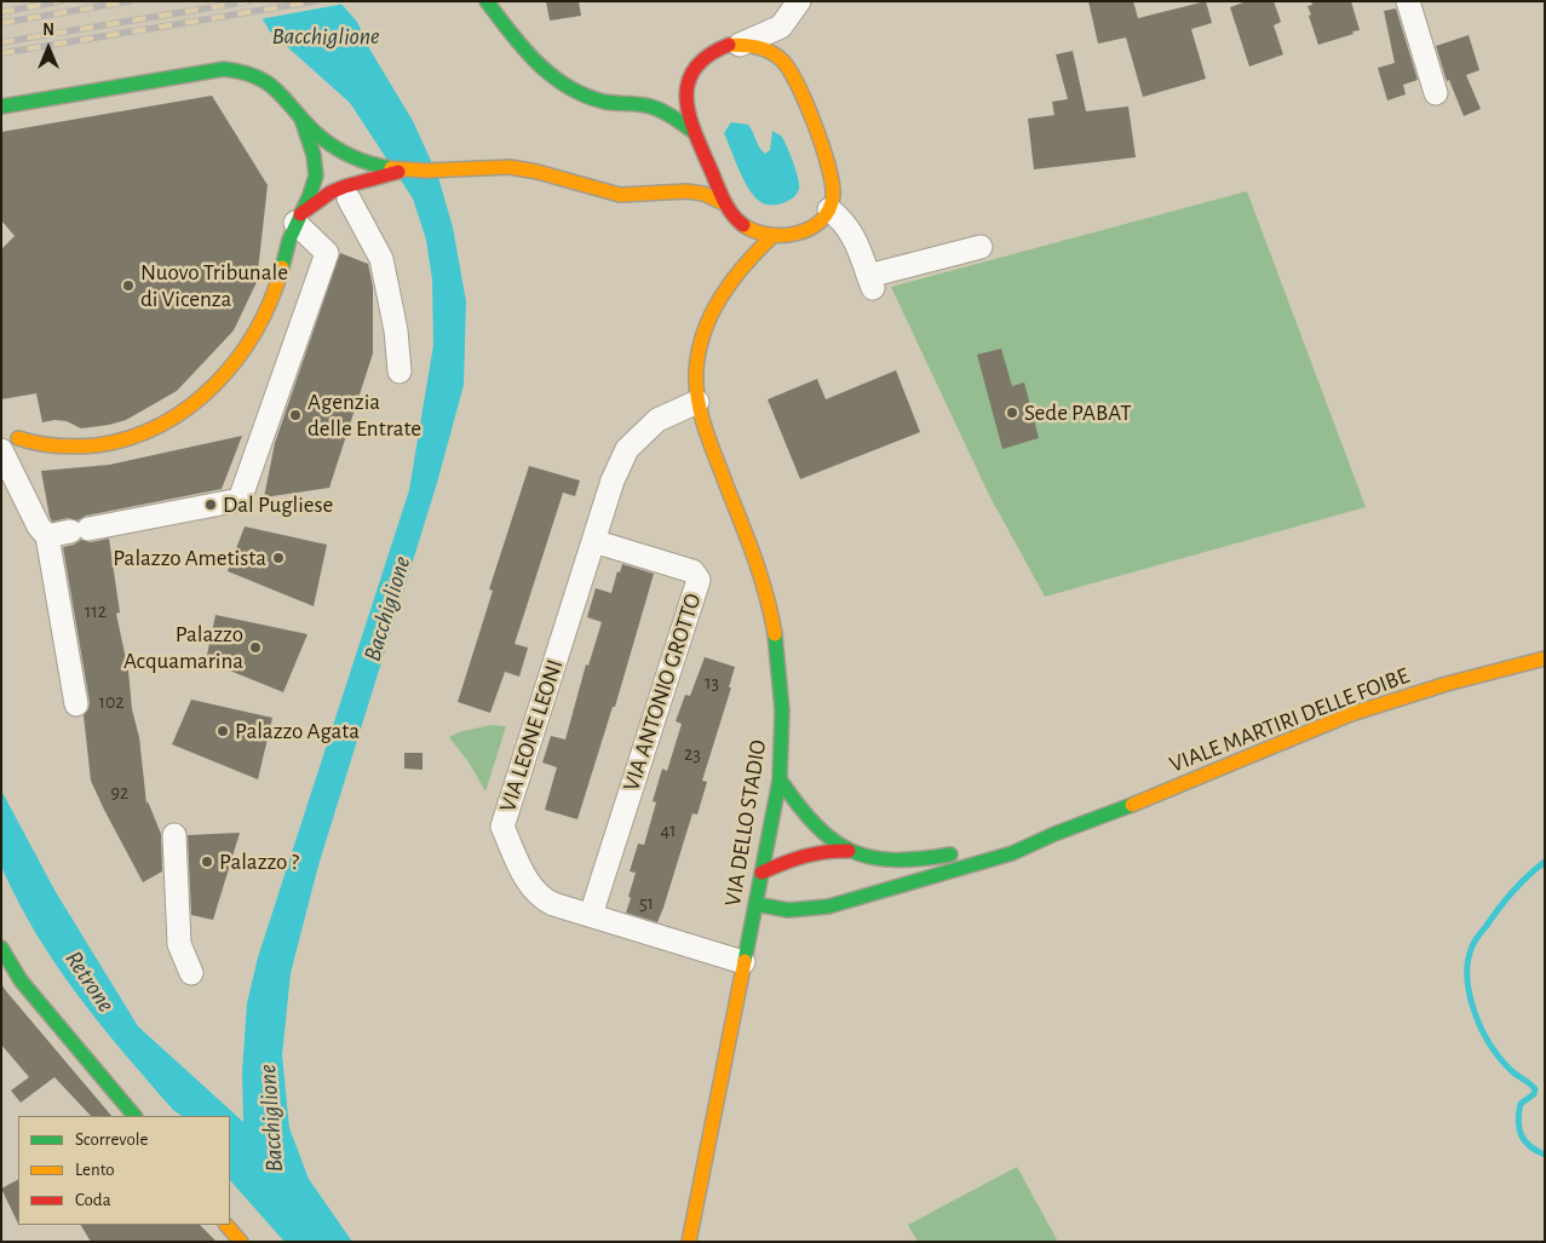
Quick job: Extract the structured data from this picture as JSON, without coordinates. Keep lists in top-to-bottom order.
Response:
{
  "streets": {
    "main road": ["VIALE MARTIRI DELLE FOIBE", "VIA DELLO STADIO"],
    "street": ["VIA ANTONIO GROTTO", "VIA LEONE LEONI"]
  },
  "crossings": [
    ["VIA ANTONIO GROTTO", "VIA LEONE LEONI"],
    ["VIALE MARTIRI DELLE FOIBE", "VIA DELLO STADIO"],
    ["VIA LEONE LEONI", "VIA DELLO STADIO"]
  ],
  "water": ["Bacchiglione", "Retrone"],
  "places": [
    "Nuovo Tribunale di Vicenza",
    "Sede PABAT",
    "Agenzia delle Entrate",
    "Dal Pugliese",
    "Palazzo Ametista",
    "Palazzo Acquamarina",
    "Palazzo Agata",
    "Palazzo ?"
  ],
  "house_numbers": [
    "112",
    "13",
    "102",
    "23",
    "92",
    "41",
    "51"
  ],
  "legend": ["Scorrevole", "Lento", "Coda"],
  "north": "top"
}
